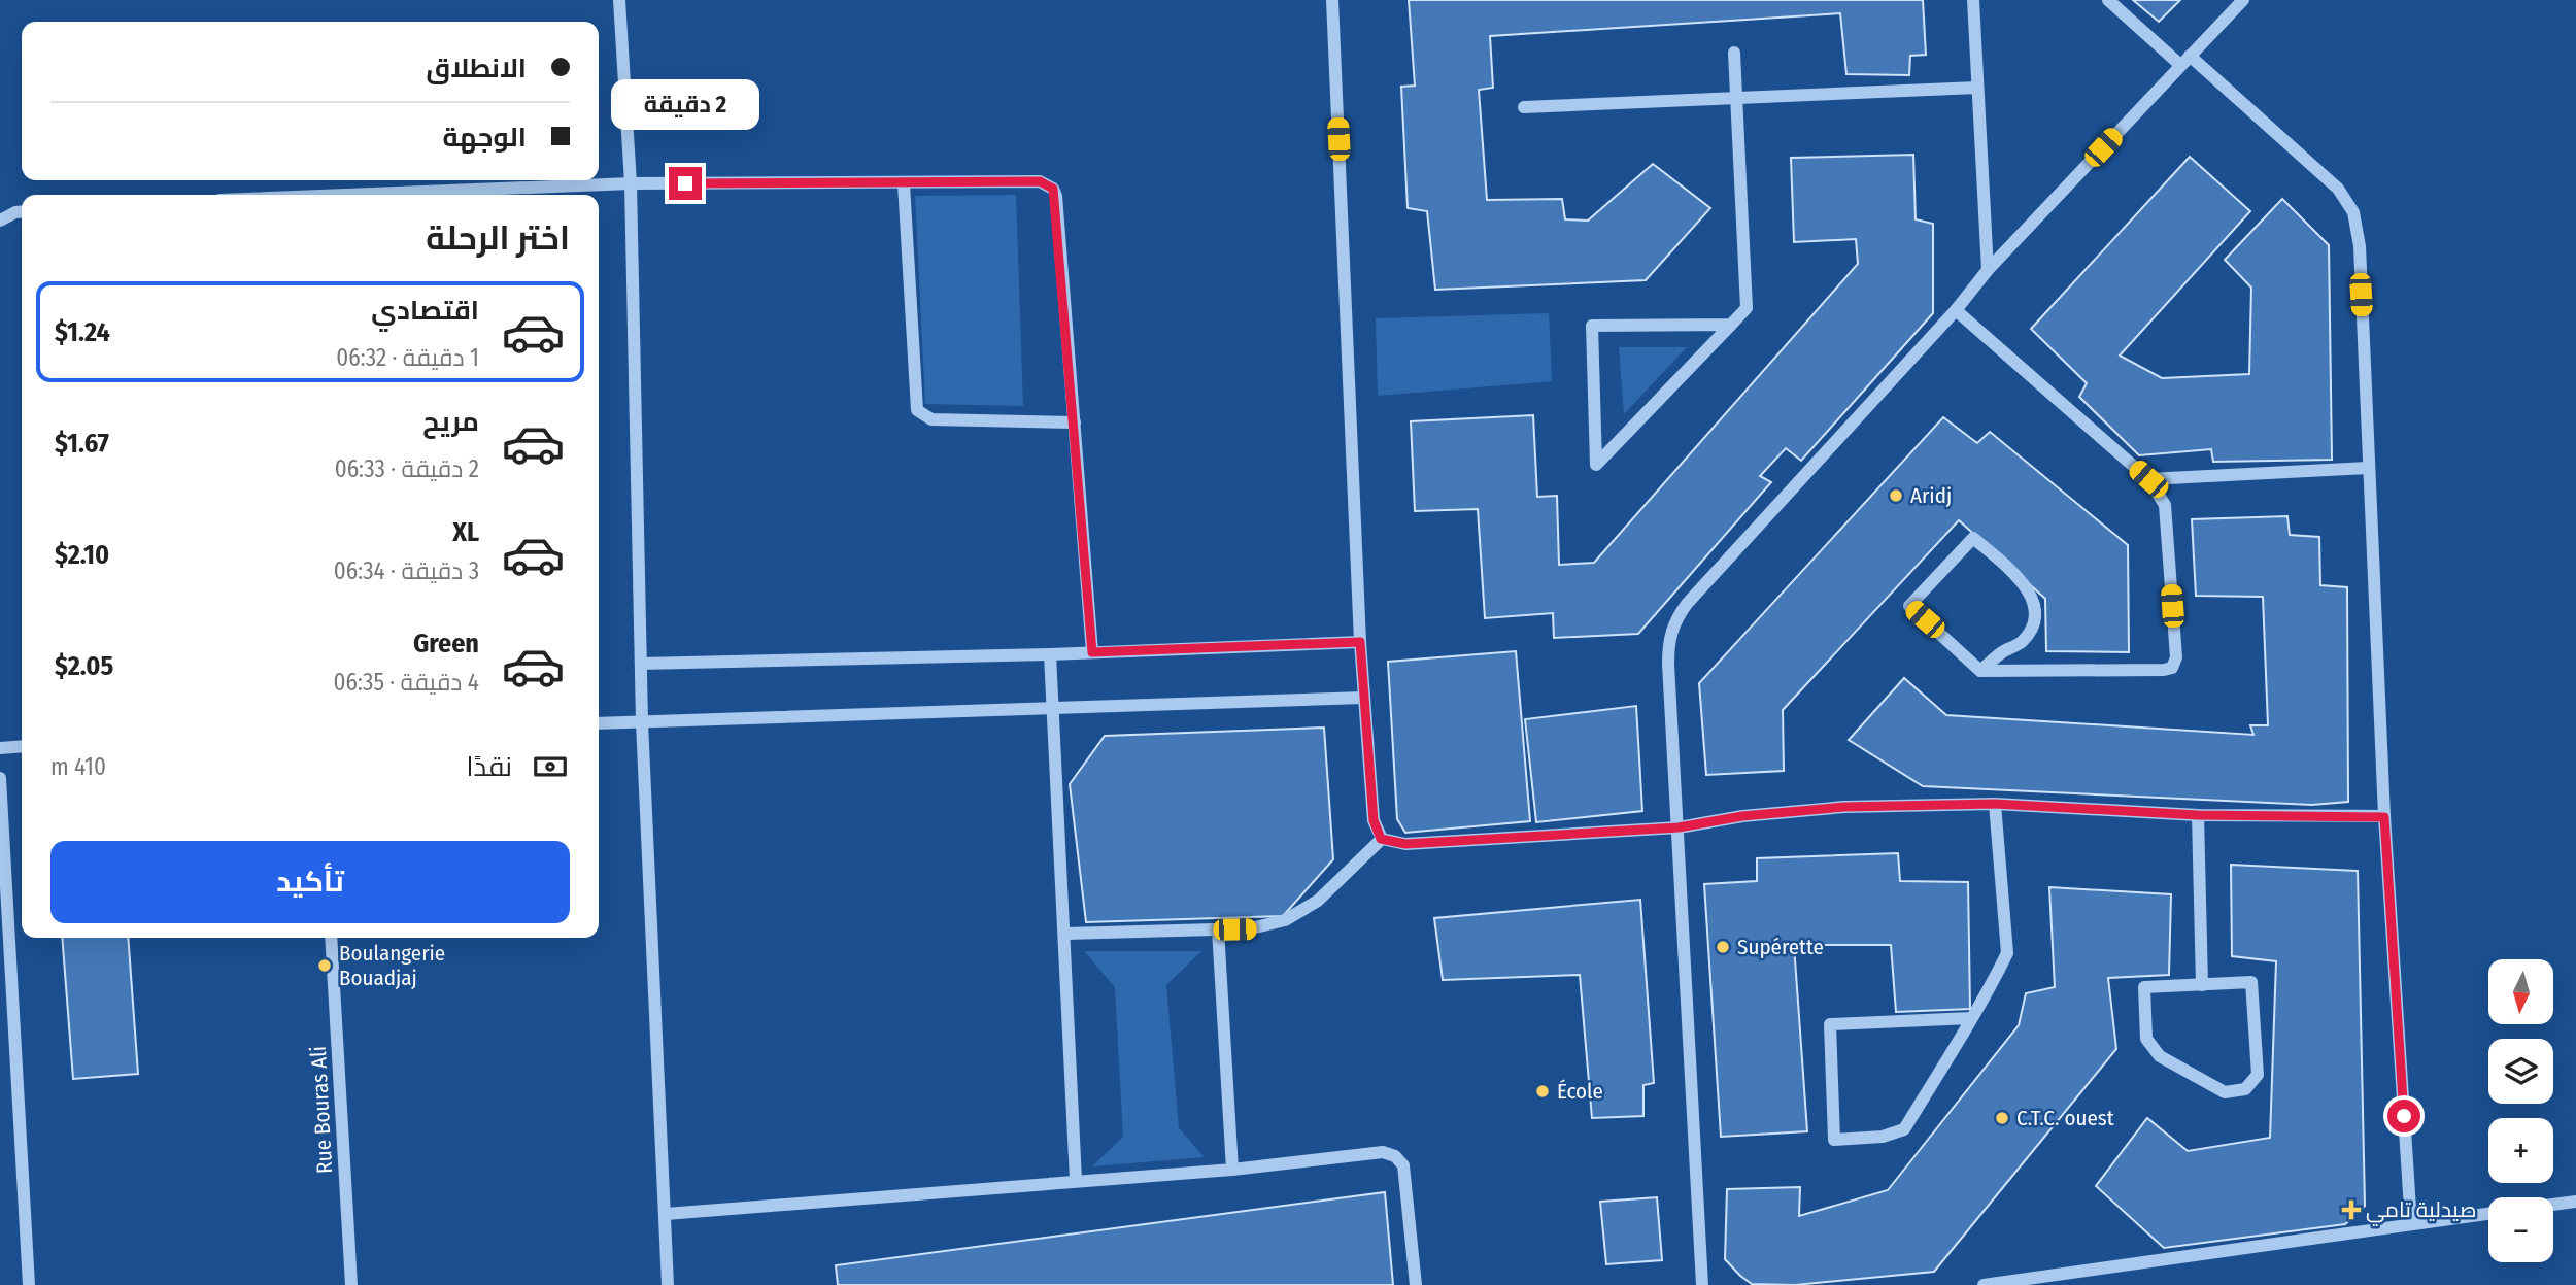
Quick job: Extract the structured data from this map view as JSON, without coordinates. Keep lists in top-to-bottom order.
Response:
{
  "streets": {
    "street": ["Rue Bouras Ali"]
  },
  "places": {
    "other": [
      "Aridj",
      "Supérette",
      "Boulangerie Bouadjaj",
      "École",
      "C.T.C. ouest"
    ],
    "health": ["صيدلية تامي"]
  },
  "north": "bottom",
  "page": {
    "banner": ["الانطلاق", "الوجهة"],
    "bubble": "2 دقيقة",
    "heading": "اختر الرحلة",
    "list": [
      {
        "name": "اقتصادي",
        "note": "1 دقيقة · 06:32",
        "value": "$1.24"
      },
      {
        "name": "مريح",
        "note": "2 دقيقة · 06:33",
        "value": "$1.67"
      },
      {
        "name": "XL",
        "note": "3 دقيقة · 06:34",
        "value": "$2.10"
      },
      {
        "name": "Green",
        "note": "4 دقيقة · 06:35",
        "value": "$2.05"
      }
    ],
    "pay": ["نقدًا", "410 m"],
    "buttons": "تأكيد",
    "map_buttons": ["+", "−"]
  }
}
